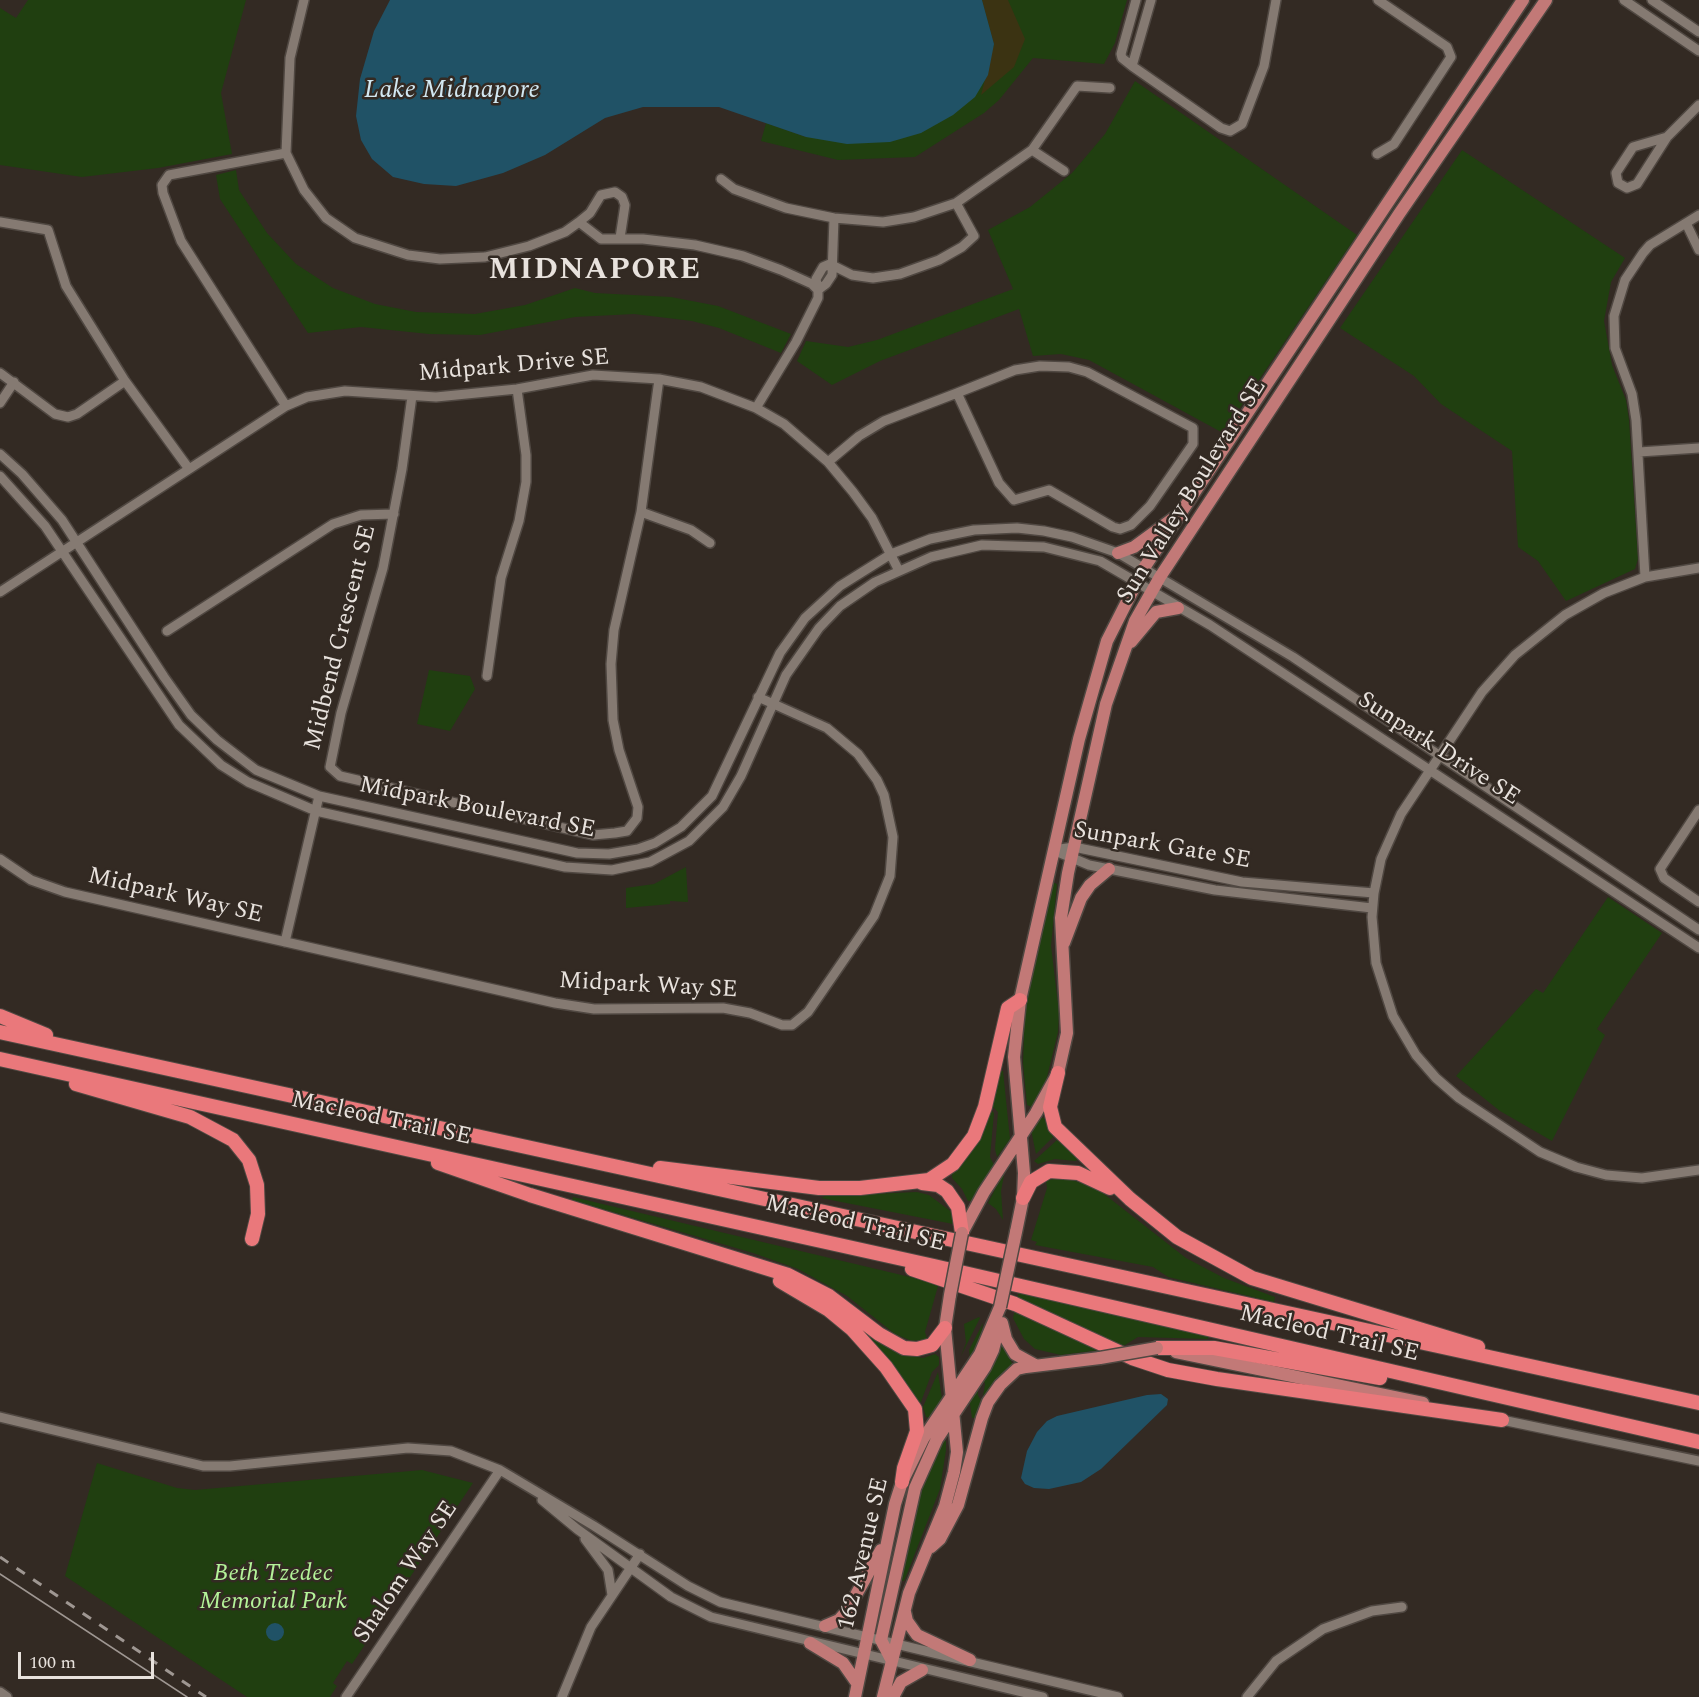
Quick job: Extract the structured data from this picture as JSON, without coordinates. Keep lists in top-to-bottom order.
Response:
{
  "streets": {
    "highway": ["Macleod Trail SE"],
    "main road": ["Sun Valley Boulevard SE", "162 Avenue SE"],
    "street": [
      "Midpark Drive SE",
      "Midbend Crescent SE",
      "Sunpark Drive SE",
      "Midpark Boulevard SE",
      "Sunpark Gate SE",
      "Midpark Way SE",
      "Shalom Way SE"
    ]
  },
  "crossings": [
    ["Midpark Drive SE", "Midbend Crescent SE"],
    ["Midpark Drive SE", "Midpark Boulevard SE"],
    ["Sun Valley Boulevard SE", "Sunpark Drive SE"],
    ["Sun Valley Boulevard SE", "Midpark Boulevard SE"],
    ["Sun Valley Boulevard SE", "Sunpark Gate SE"],
    ["Sun Valley Boulevard SE", "162 Avenue SE"],
    ["Sunpark Drive SE", "Midpark Boulevard SE"],
    ["Midpark Boulevard SE", "Midpark Way SE"]
  ],
  "districts": ["MIDNAPORE"],
  "water": ["Lake Midnapore"],
  "parks": ["Beth Tzedec Memorial Park"],
  "scale_bar": "100 m"
}
